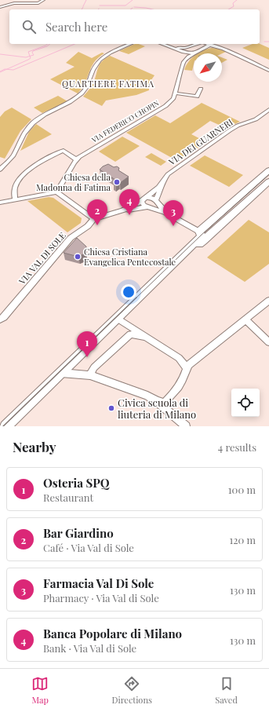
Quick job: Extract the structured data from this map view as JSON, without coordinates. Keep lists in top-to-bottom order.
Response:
{
  "streets": {
    "street": ["VIA FEDERICO CHOPIN", "VIA DEI GUARNERI", "VIA VAL DI SOLE"]
  },
  "crossings": [
    ["VIA DEI GUARNERI", "VIA VAL DI SOLE"]
  ],
  "districts": ["QUARTIERE FATIMA"],
  "places": ["Chiesa della Madonna di Fatima", "Chiesa Cristiana Evangelica Pentecostale", "Civica scuola di liuteria di Milano"],
  "north": "bottom left",
  "page": {
    "search": "Search here",
    "pins": [
      "4",
      "2",
      "3",
      "1"
    ],
    "heading": ["Nearby", "4 results"],
    "list": [
      {
        "mark": "1",
        "name": "Osteria SPQ",
        "note": "Restaurant",
        "value": "100 m"
      },
      {
        "mark": "2",
        "name": "Bar Giardino",
        "note": "Café · Via Val di Sole",
        "value": "120 m"
      },
      {
        "mark": "3",
        "name": "Farmacia Val Di Sole",
        "note": "Pharmacy · Via Val di Sole",
        "value": "130 m"
      },
      {
        "mark": "4",
        "name": "Banca Popolare di Milano",
        "note": "Bank · Via Val di Sole",
        "value": "130 m"
      }
    ],
    "nav": ["Map", "Directions", "Saved"]
  }
}
